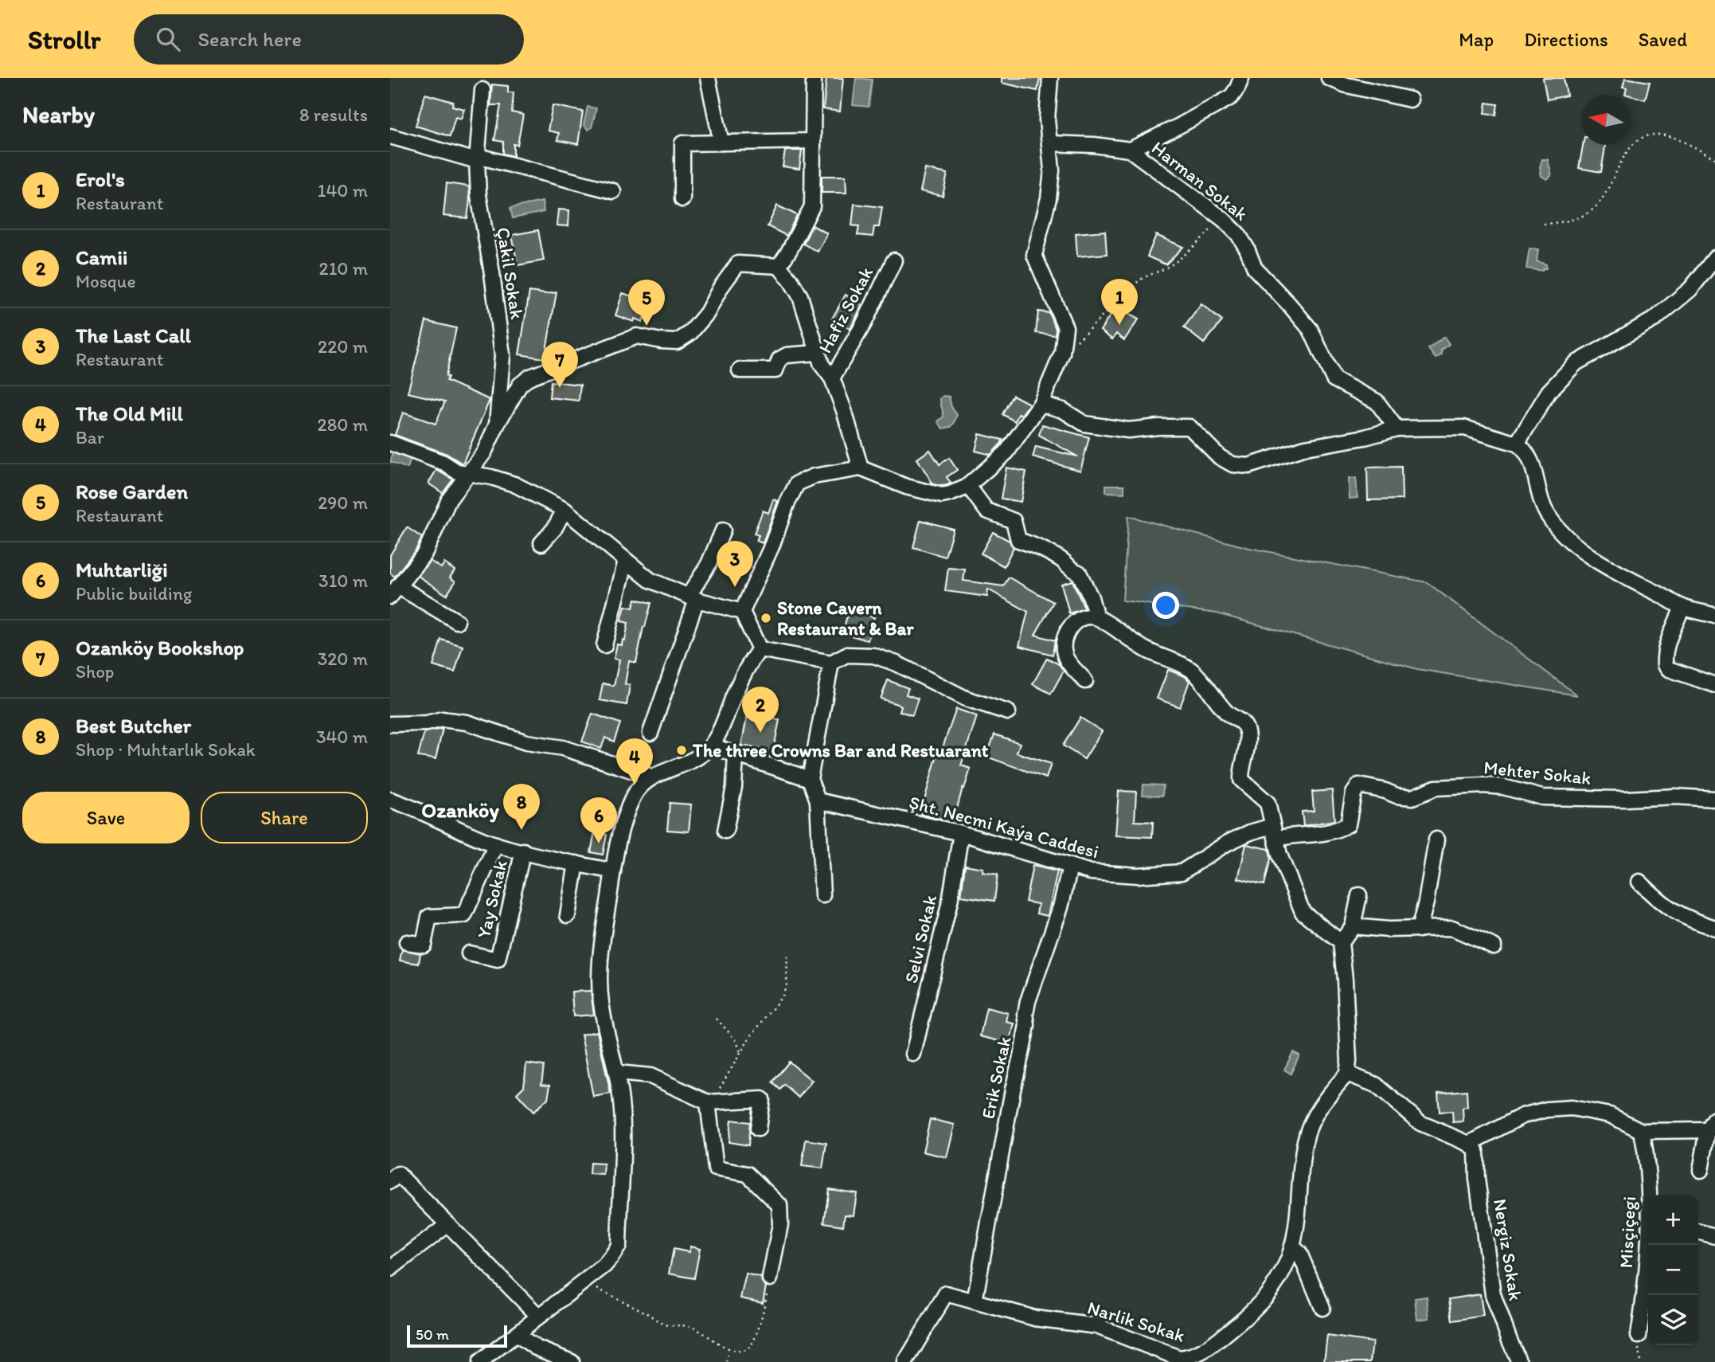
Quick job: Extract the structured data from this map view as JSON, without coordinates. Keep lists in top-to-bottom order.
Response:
{
  "streets": {
    "street": [
      "Harman Sokak",
      "Çakil Sokak",
      "Hafiz Sokak",
      "Mehter Sokak",
      "Şht. Necmi Kaýa Caddesi",
      "Yay Sokak",
      "Selvi Sokak",
      "Erik Sokak",
      "Misçiçegi",
      "Nergiz Sokak",
      "Narlik Sokak"
    ]
  },
  "crossings": [
    ["Mehter Sokak", "Şht. Necmi Kaýa Caddesi"],
    ["Şht. Necmi Kaýa Caddesi", "Selvi Sokak"],
    ["Şht. Necmi Kaýa Caddesi", "Erik Sokak"],
    ["Erik Sokak", "Narlik Sokak"]
  ],
  "districts": ["Ozanköy"],
  "places": ["Stone Cavern Restaurant & Bar", "The three Crowns Bar and Restuarant"],
  "scale_bar": "50 m",
  "north": "left",
  "page": {
    "header": "Strollr",
    "search": "Search here",
    "nav": ["Map", "Directions", "Saved"],
    "heading": ["Nearby", "8 results"],
    "list": [
      {
        "mark": "1",
        "name": "Erol's",
        "note": "Restaurant",
        "value": "140 m"
      },
      {
        "mark": "2",
        "name": "Camii",
        "note": "Mosque",
        "value": "210 m"
      },
      {
        "mark": "3",
        "name": "The Last Call",
        "note": "Restaurant",
        "value": "220 m"
      },
      {
        "mark": "4",
        "name": "The Old Mill",
        "note": "Bar",
        "value": "280 m"
      },
      {
        "mark": "5",
        "name": "Rose Garden",
        "note": "Restaurant",
        "value": "290 m"
      },
      {
        "mark": "6",
        "name": "Muhtarliği",
        "note": "Public building",
        "value": "310 m"
      },
      {
        "mark": "7",
        "name": "Ozanköy Bookshop",
        "note": "Shop",
        "value": "320 m"
      },
      {
        "mark": "8",
        "name": "Best Butcher",
        "note": "Shop · Muhtarlık Sokak",
        "value": "340 m"
      }
    ],
    "pins": [
      "1",
      "5",
      "7",
      "3",
      "2",
      "4",
      "8",
      "6"
    ],
    "buttons": ["Save", "Share"],
    "map_buttons": ["+", "−"],
    "scale": "50 m"
  }
}
